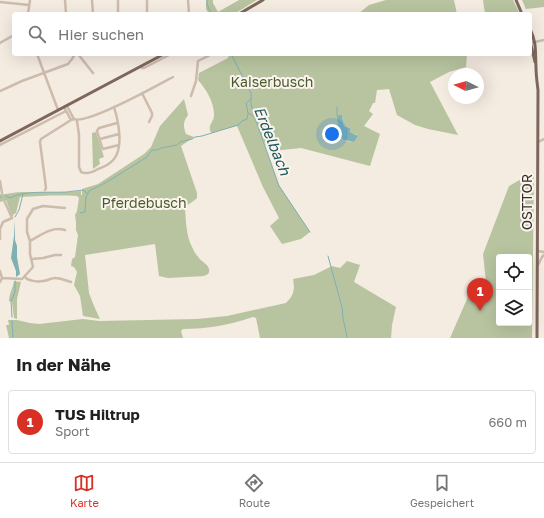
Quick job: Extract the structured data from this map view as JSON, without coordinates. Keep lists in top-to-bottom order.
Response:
{
  "streets": {
    "main road": ["OSTTOR"]
  },
  "water": ["Erdelbach"],
  "parks": ["Kaiserbusch", "Pferdebusch"],
  "north": "left",
  "page": {
    "search": "Hier suchen",
    "pins": "1",
    "heading": "In der Nähe",
    "list": [
      {
        "mark": "1",
        "name": "TUS Hiltrup",
        "note": "Sport",
        "value": "660 m"
      }
    ],
    "nav": ["Karte", "Route", "Gespeichert"]
  }
}
